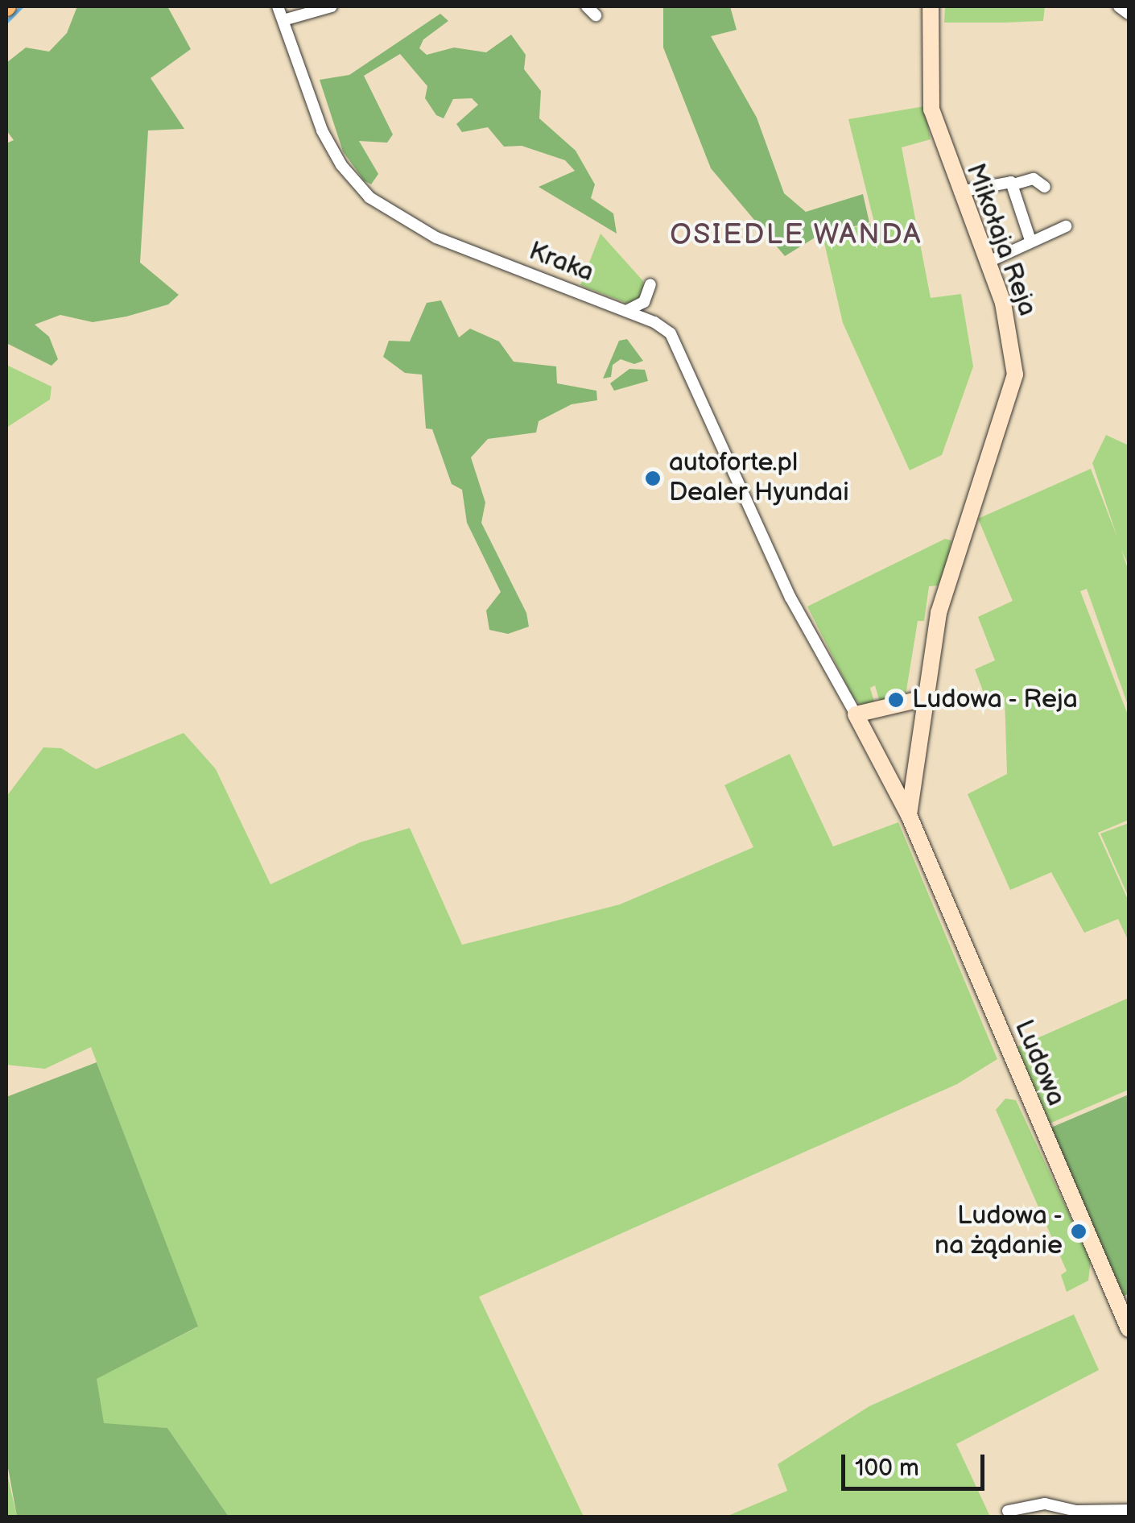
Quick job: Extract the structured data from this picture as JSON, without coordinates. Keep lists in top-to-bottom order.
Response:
{
  "streets": {
    "street": ["Mikołaja Reja", "Kraka", "Ludowa"]
  },
  "crossings": [
    ["Kraka", "Ludowa"]
  ],
  "districts": ["OSIEDLE WANDA"],
  "places": ["autoforte.pl Dealer Hyundai", "Ludowa - Reja", "Ludowa - na żądanie"],
  "scale_bar": "100 m"
}
